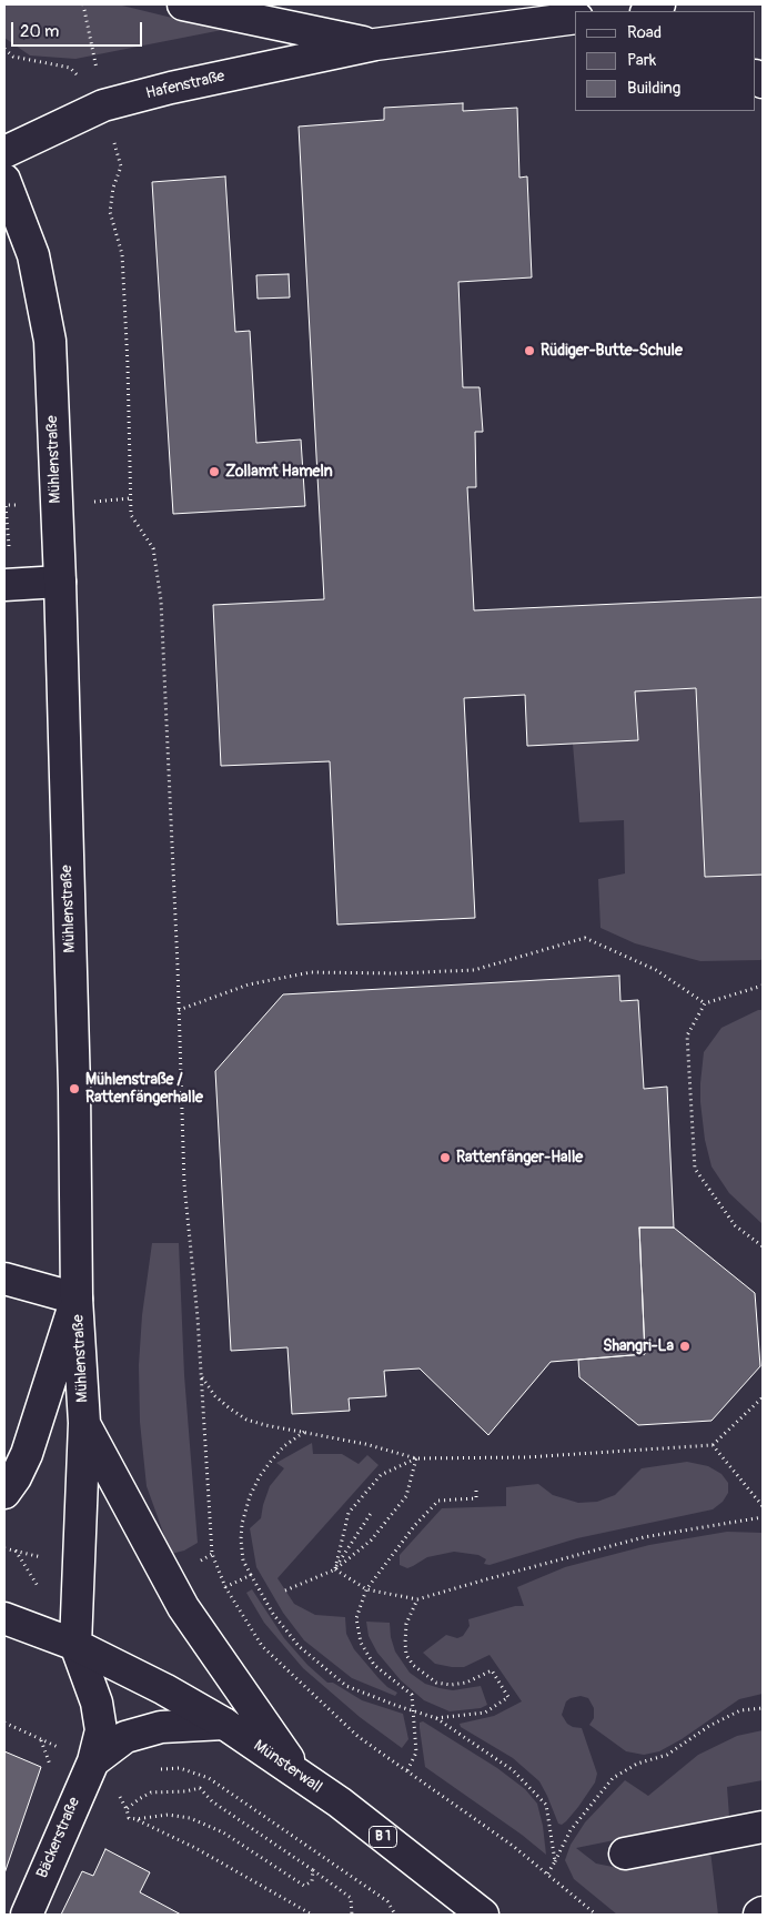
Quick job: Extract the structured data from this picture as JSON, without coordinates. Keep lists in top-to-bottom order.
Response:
{
  "streets": {
    "main road": [
      "Hafenstraße",
      "Mühlenstraße",
      "Münsterwall",
      "B 1",
      "Bäckerstraße"
    ]
  },
  "crossings": [
    ["Mühlenstraße", "Münsterwall"],
    ["Mühlenstraße", "B 1"],
    ["Mühlenstraße", "Bäckerstraße"],
    ["Münsterwall", "B 1"],
    ["Münsterwall", "Bäckerstraße"],
    ["B 1", "Bäckerstraße"]
  ],
  "places": [
    "Rüdiger-Butte-Schule",
    "Zollamt Hameln",
    "Mühlenstraße / Rattenfängerhalle",
    "Rattenfänger-Halle",
    "Shangri-La"
  ],
  "legend": ["Road", "Park", "Building"],
  "scale_bar": "20 m"
}
